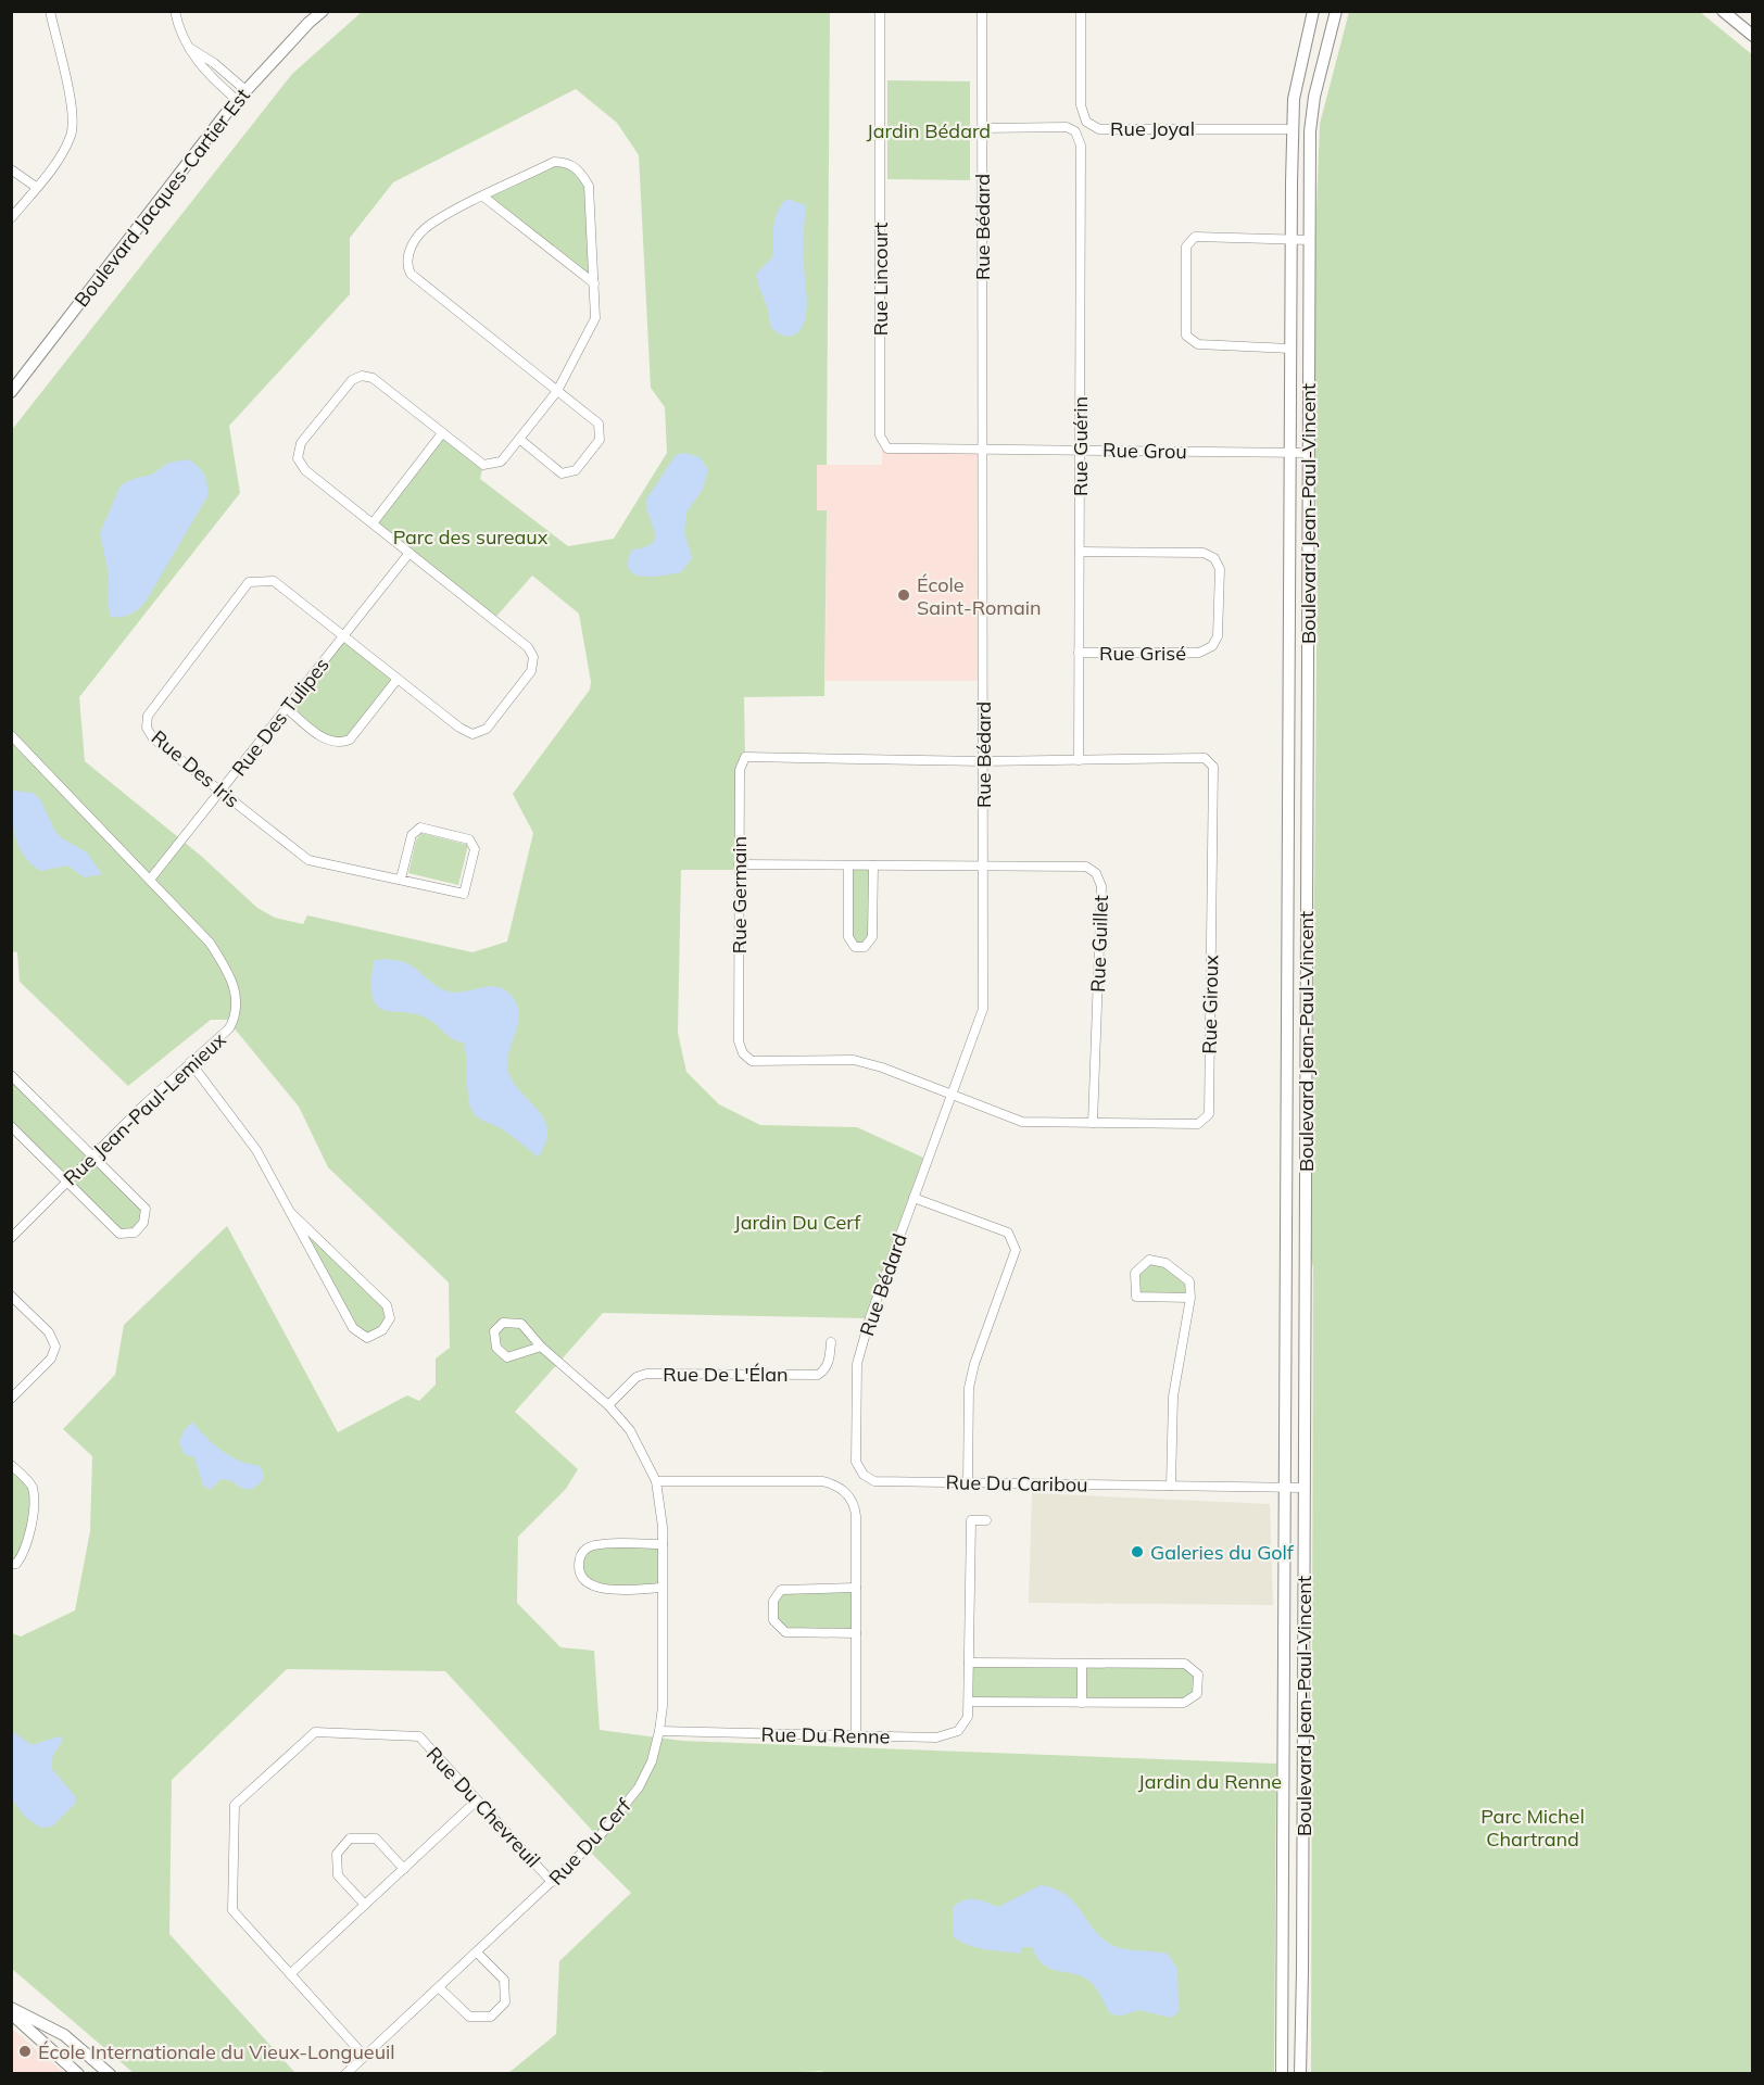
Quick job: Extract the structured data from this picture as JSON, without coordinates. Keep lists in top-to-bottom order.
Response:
{
  "streets": {
    "street": [
      "Rue Joyal",
      "Boulevard Jacques-Cartier Est",
      "Rue Bédard",
      "Rue Lincourt",
      "Rue Guérin",
      "Rue Grou",
      "Boulevard Jean-Paul-Vincent",
      "Rue Grisé",
      "Rue Des Tulipes",
      "Rue Des Iris",
      "Rue Germain",
      "Rue Guillet",
      "Rue Giroux",
      "Rue Jean-Paul-Lemieux",
      "Rue De L'Élan",
      "Rue Du Caribou",
      "Rue Du Renne",
      "Rue Du Chevreuil",
      "Rue Du Cerf"
    ]
  },
  "crossings": [
    ["Rue Joyal", "Boulevard Jean-Paul-Vincent"],
    ["Rue Bédard", "Rue Lincourt"],
    ["Rue Bédard", "Rue Guérin"],
    ["Rue Bédard", "Rue Grou"],
    ["Rue Bédard", "Rue Germain"],
    ["Rue Bédard", "Rue Guillet"],
    ["Rue Bédard", "Rue Giroux"],
    ["Rue Bédard", "Rue Du Caribou"],
    ["Rue Lincourt", "Rue Grou"],
    ["Rue Guérin", "Rue Grou"],
    ["Rue Guérin", "Rue Grisé"],
    ["Rue Guérin", "Rue Giroux"],
    ["Rue Grou", "Boulevard Jean-Paul-Vincent"],
    ["Boulevard Jean-Paul-Vincent", "Rue Du Caribou"],
    ["Rue Des Tulipes", "Rue Des Iris"],
    ["Rue Des Tulipes", "Rue Jean-Paul-Lemieux"],
    ["Rue Germain", "Rue Guillet"],
    ["Rue Germain", "Rue Giroux"],
    ["Rue Guillet", "Rue Giroux"],
    ["Rue De L'Élan", "Rue Du Cerf"],
    ["Rue Du Renne", "Rue Du Cerf"],
    ["Rue Du Chevreuil", "Rue Du Cerf"]
  ],
  "parks": [
    "Jardin Bédard",
    "Parc des sureaux",
    "Jardin Du Cerf",
    "Jardin du Renne",
    "Parc Michel Chartrand"
  ],
  "places": ["École Saint-Romain", "Galeries du Golf", "École Internationale du Vieux-Longueuil"]
}
